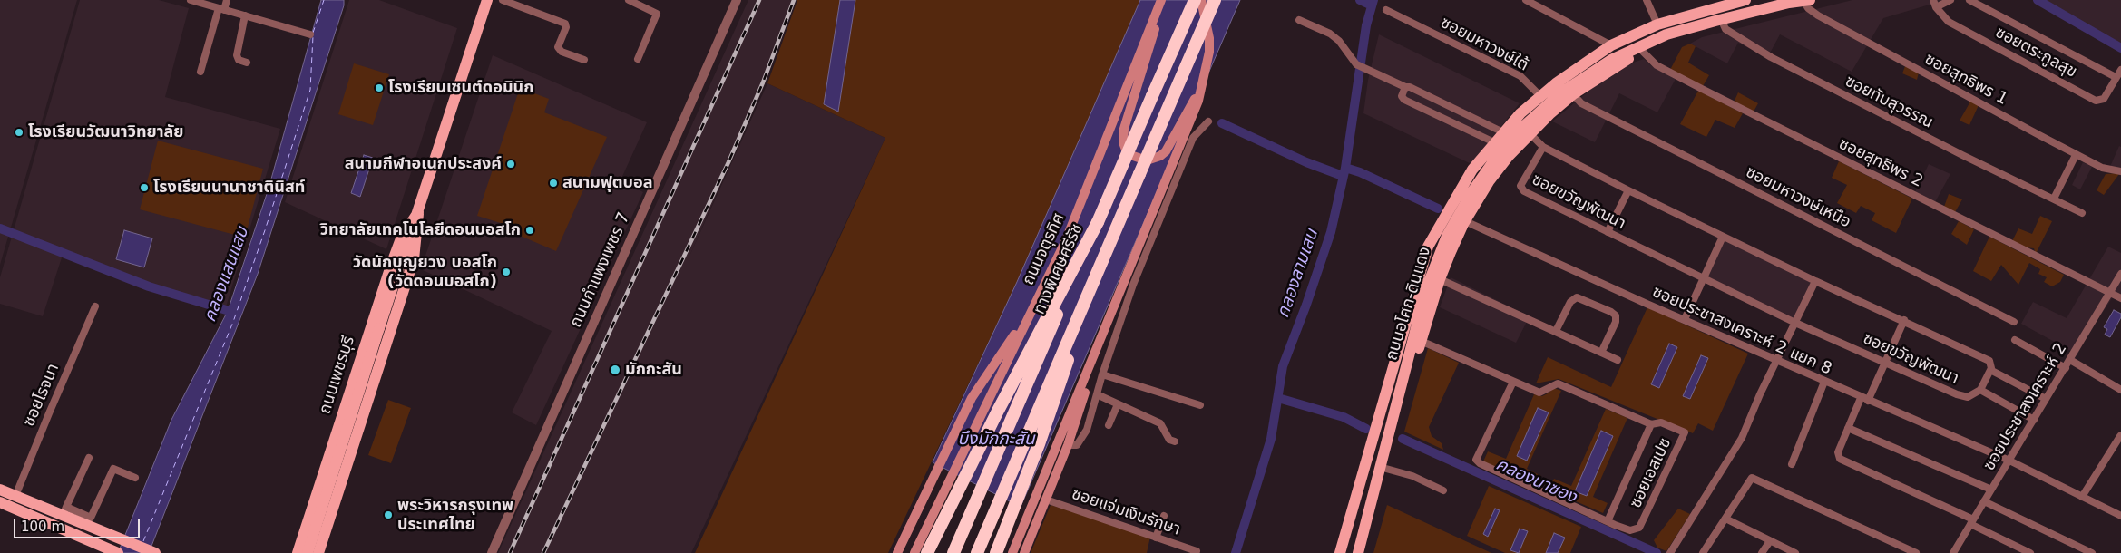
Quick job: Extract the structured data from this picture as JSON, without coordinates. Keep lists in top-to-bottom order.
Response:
{
  "streets": {
    "highway": ["ทางพิเศษศรีรัช"],
    "main road": ["ถนนจตุรทิศ", "ถนนอโศก-ดินแดง", "ถนนเพชรบุรี"],
    "street": [
      "ซอยมหาวงษ์ใต้",
      "ซอยตระกูลสุข",
      "ซอยสุทธิพร 1",
      "ซอยทับสุวรรณ",
      "ซอยสุทธิพร 2",
      "ซอยมหาวงษ์เหนือ",
      "ซอยขวัญพัฒนา",
      "ถนนกำแพงเพชร 7",
      "ซอยประชาสงเคราะห์ 2 แยก 8",
      "ซอยโรจนา",
      "ซอยประชาสงเคราะห์ 2",
      "ซอยเอสเปซ",
      "ซอยแจ่มเงินรักษา"
    ]
  },
  "crossings": [
    ["ซอยมหาวงษ์ใต้", "ถนนอโศก-ดินแดง"],
    ["ซอยสุทธิพร 1", "ถนนอโศก-ดินแดง"],
    ["ซอยทับสุวรรณ", "ถนนอโศก-ดินแดง"],
    ["ซอยสุทธิพร 2", "ถนนอโศก-ดินแดง"],
    ["ซอยสุทธิพร 2", "ซอยประชาสงเคราะห์ 2"],
    ["ซอยมหาวงษ์เหนือ", "ถนนอโศก-ดินแดง"],
    ["ซอยขวัญพัฒนา", "ถนนอโศก-ดินแดง"],
    ["ถนนอโศก-ดินแดง", "ซอยประชาสงเคราะห์ 2 แยก 8"],
    ["ถนนอโศก-ดินแดง", "ซอยเอสเปซ"],
    ["ซอยประชาสงเคราะห์ 2 แยก 8", "ซอยประชาสงเคราะห์ 2"]
  ],
  "water": [
    "คลองสามเสน",
    "คลองแสนแสบ",
    "บึงมักกะสัน",
    "คลองนาซอง"
  ],
  "places": [
    "โรงเรียนเซนต์ดอมินิก",
    "โรงเรียนวัฒนาวิทยาลัย",
    "สนามกีฬาอเนกประสงค์",
    "สนามฟุตบอล",
    "โรงเรียนนานาชาตินิสท์",
    "วิทยาลัยเทคโนโลยีดอนบอสโก",
    "วัดนักบุญยวง บอสโก (วัดดอนบอสโก)",
    "มักกะสัน",
    "พระวิหารกรุงเทพ ประเทศไทย"
  ],
  "scale_bar": "100 m"
}
